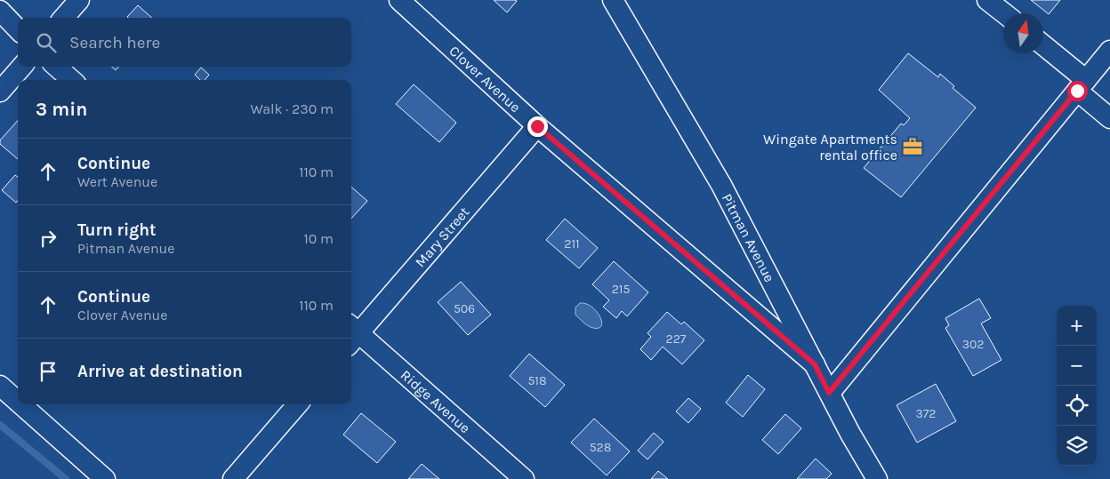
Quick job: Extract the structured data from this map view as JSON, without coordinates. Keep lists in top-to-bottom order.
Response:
{
  "streets": {
    "street": [
      "Clover Avenue",
      "Mary Street",
      "Pitman Avenue",
      "Ridge Avenue"
    ]
  },
  "crossings": [
    ["Clover Avenue", "Mary Street"],
    ["Clover Avenue", "Pitman Avenue"],
    ["Mary Street", "Ridge Avenue"]
  ],
  "places": {
    "office": ["Wingate Apartments rental office"]
  },
  "house_numbers": [
    "211",
    "215",
    "506",
    "227",
    "302",
    "518",
    "372",
    "528"
  ],
  "north": "top",
  "page": {
    "search": "Search here",
    "heading": ["3 min", "Walk · 230 m"],
    "list": [
      ["Continue", "Wert Avenue", "110 m"],
      ["Turn right", "Pitman Avenue", "10 m"],
      ["Continue", "Clover Avenue", "110 m"],
      "Arrive at destination"
    ],
    "map_buttons": ["+", "−"]
  }
}
